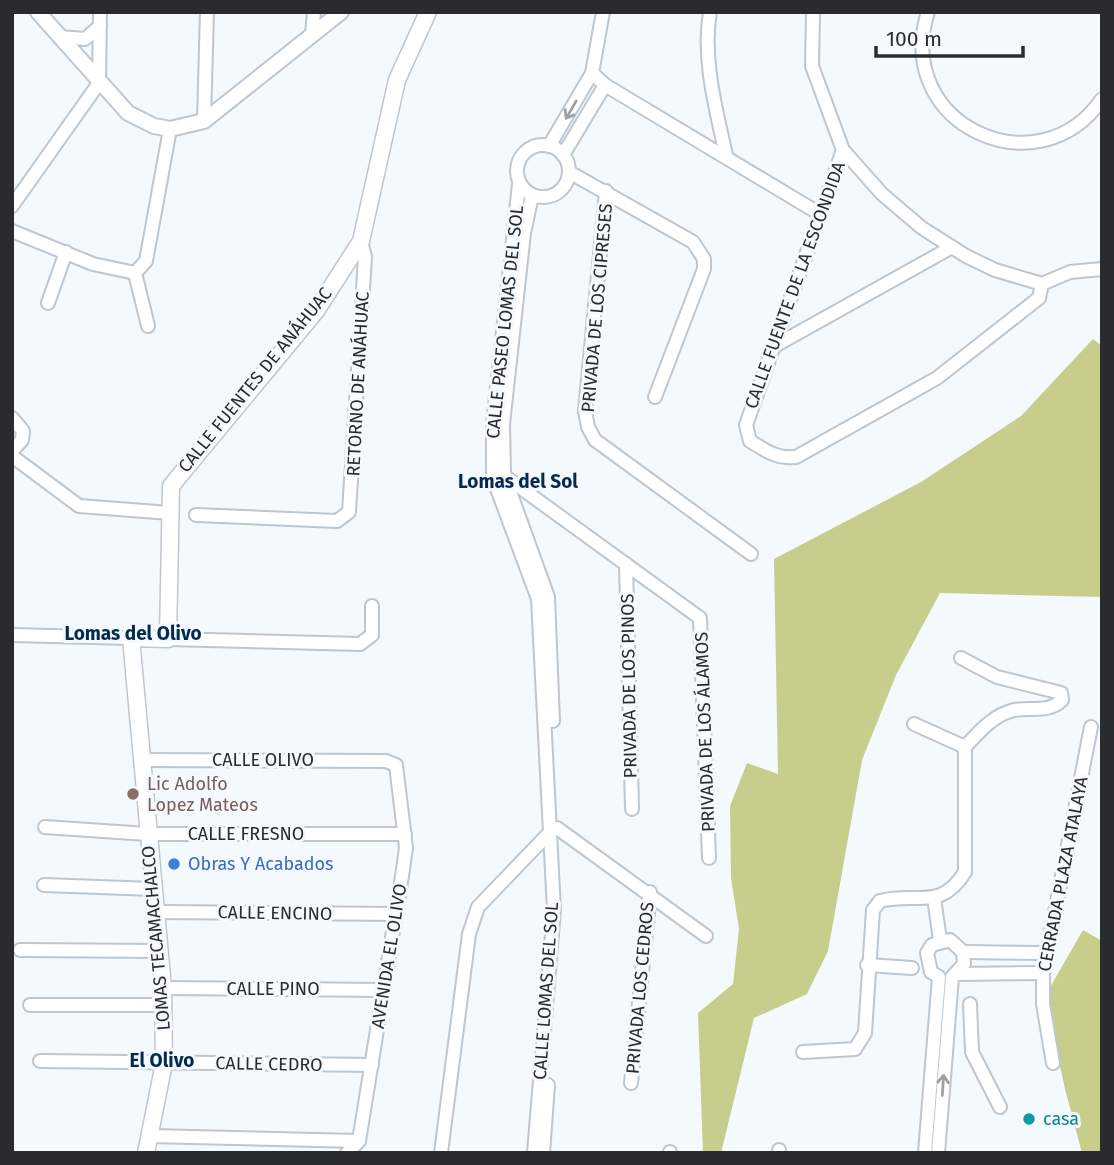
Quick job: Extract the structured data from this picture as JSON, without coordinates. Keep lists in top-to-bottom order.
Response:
{
  "streets": {
    "main road": ["CALLE FUENTES DE ANÁHUAC", "LOMAS TECAMACHALCO"],
    "street": [
      "CALLE FUENTE DE LA ESCONDIDA",
      "PRIVADA DE LOS CIPRESES",
      "CALLE PASEO LOMAS DEL SOL",
      "RETORNO DE ANÁHUAC",
      "PRIVADA DE LOS PINOS",
      "PRIVADA DE LOS ÁLAMOS",
      "CALLE OLIVO",
      "CALLE FRESNO",
      "CERRADA PLAZA ATALAYA",
      "CALLE ENCINO",
      "AVENIDA EL OLIVO",
      "PRIVADA LOS CEDROS",
      "CALLE PINO",
      "CALLE LOMAS DEL SOL",
      "CALLE CEDRO"
    ]
  },
  "crossings": [
    ["CALLE PASEO LOMAS DEL SOL", "CALLE LOMAS DEL SOL"],
    ["CALLE FUENTES DE ANÁHUAC", "RETORNO DE ANÁHUAC"],
    ["PRIVADA DE LOS PINOS", "PRIVADA DE LOS ÁLAMOS"],
    ["CALLE OLIVO", "LOMAS TECAMACHALCO"],
    ["CALLE OLIVO", "AVENIDA EL OLIVO"],
    ["CALLE FRESNO", "LOMAS TECAMACHALCO"],
    ["CALLE FRESNO", "AVENIDA EL OLIVO"],
    ["CALLE ENCINO", "LOMAS TECAMACHALCO"],
    ["CALLE ENCINO", "AVENIDA EL OLIVO"],
    ["LOMAS TECAMACHALCO", "CALLE PINO"],
    ["LOMAS TECAMACHALCO", "CALLE CEDRO"],
    ["AVENIDA EL OLIVO", "CALLE PINO"],
    ["AVENIDA EL OLIVO", "CALLE CEDRO"]
  ],
  "districts": ["Lomas del Sol", "Lomas del Olivo", "El Olivo"],
  "places": ["Lic Adolfo Lopez Mateos", "Obras Y Acabados", "casa"],
  "scale_bar": "100 m"
}
